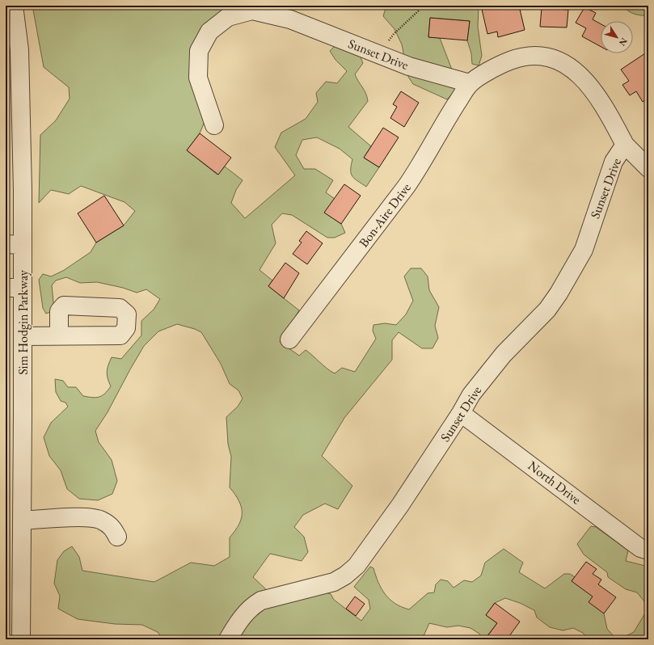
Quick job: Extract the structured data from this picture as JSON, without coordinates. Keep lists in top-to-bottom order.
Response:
{
  "streets": {
    "street": [
      "Sunset Drive",
      "Bon-Aire Drive",
      "Sim Hodgin Parkway",
      "North Drive"
    ]
  },
  "crossings": [
    ["Sunset Drive", "Bon-Aire Drive"],
    ["Sunset Drive", "North Drive"]
  ],
  "north": "bottom right"
}
